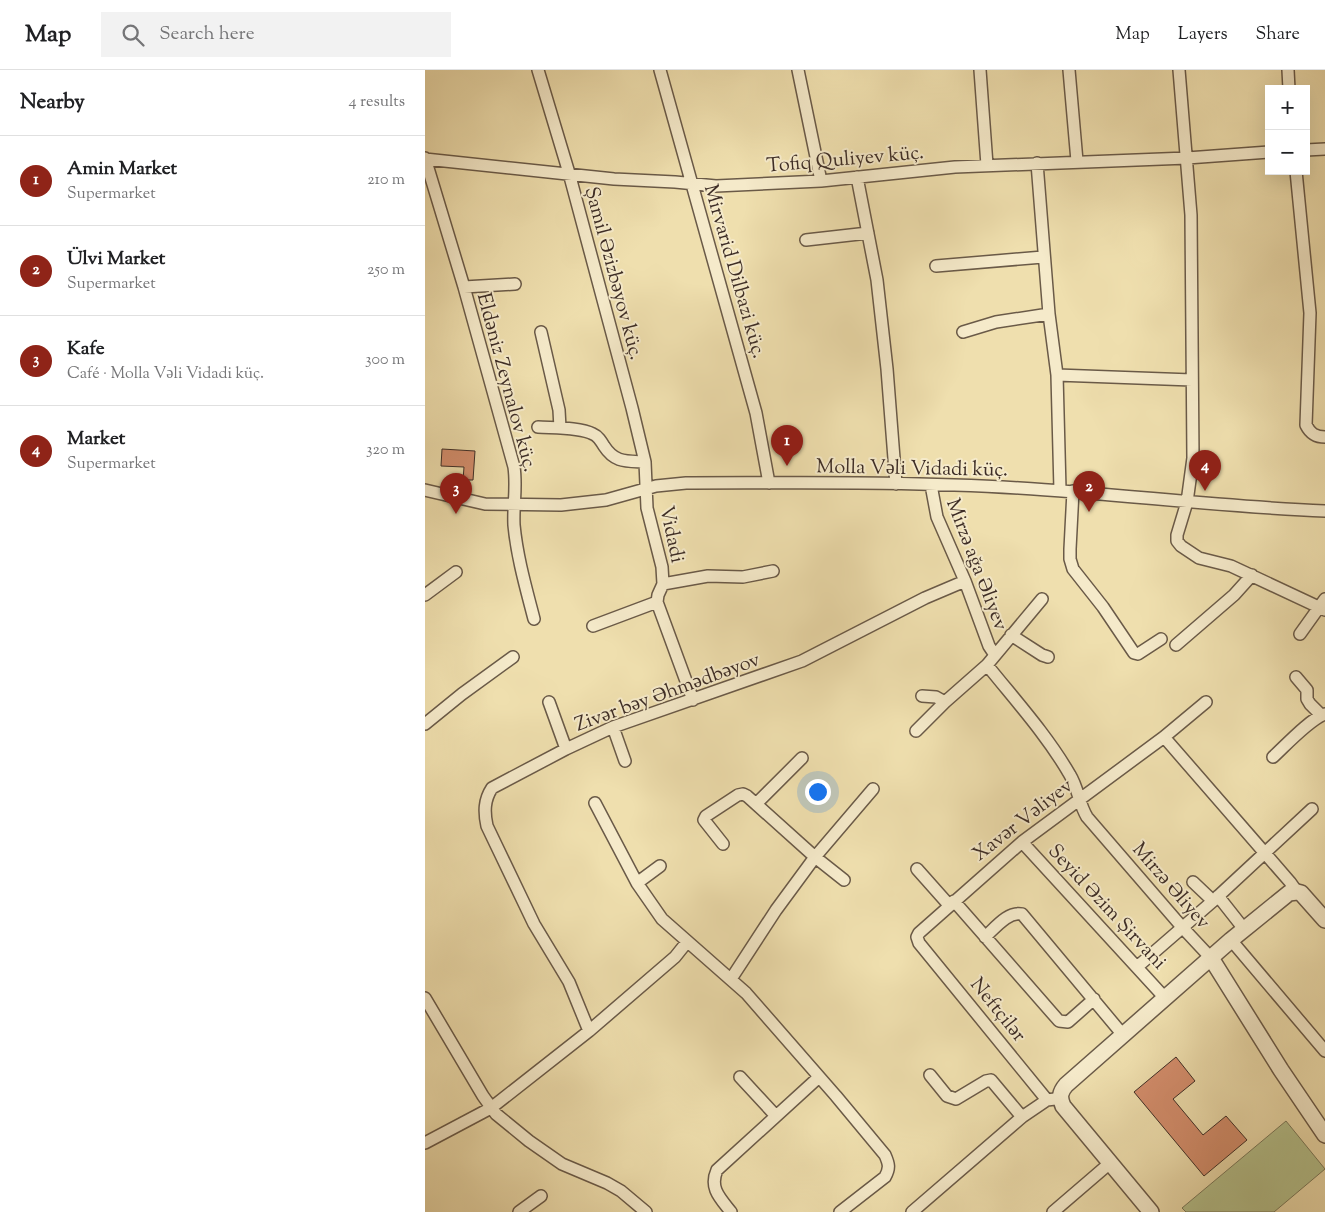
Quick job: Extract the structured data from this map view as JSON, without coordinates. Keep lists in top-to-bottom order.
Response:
{
  "streets": {
    "street": [
      "Tofiq Quliyev küç.",
      "Mirvarid Dilbazi küç.",
      "Şamil Əzizbəyov küç.",
      "Eldəniz Zeynalov küç.",
      "Molla Vəli Vidadi küç.",
      "Vidadi",
      "Mirzə ağa Əliyev",
      "Zivər bəy Əhmədbəyov",
      "Xavər Vəliyev",
      "Mirzə Əliyev",
      "Seyid Əzim Şirvani",
      "Neftçilər"
    ]
  },
  "crossings": [
    ["Tofiq Quliyev küç.", "Mirvarid Dilbazi küç."],
    ["Tofiq Quliyev küç.", "Şamil Əzizbəyov küç."],
    ["Tofiq Quliyev küç.", "Eldəniz Zeynalov küç."],
    ["Mirvarid Dilbazi küç.", "Molla Vəli Vidadi küç."],
    ["Şamil Əzizbəyov küç.", "Molla Vəli Vidadi küç."],
    ["Şamil Əzizbəyov küç.", "Vidadi"],
    ["Eldəniz Zeynalov küç.", "Molla Vəli Vidadi küç."],
    ["Molla Vəli Vidadi küç.", "Vidadi"],
    ["Molla Vəli Vidadi küç.", "Mirzə ağa Əliyev"],
    ["Mirzə ağa Əliyev", "Zivər bəy Əhmədbəyov"],
    ["Mirzə ağa Əliyev", "Mirzə Əliyev"],
    ["Xavər Vəliyev", "Mirzə Əliyev"],
    ["Xavər Vəliyev", "Seyid Əzim Şirvani"],
    ["Xavər Vəliyev", "Neftçilər"],
    ["Mirzə Əliyev", "Seyid Əzim Şirvani"],
    ["Seyid Əzim Şirvani", "Neftçilər"]
  ],
  "page": {
    "header": "Map",
    "search": "Search here",
    "nav": ["Map", "Layers", "Share"],
    "heading": ["Nearby", "4 results"],
    "map_buttons": ["+", "−"],
    "list": [
      {
        "mark": "1",
        "name": "Amin Market",
        "note": "Supermarket",
        "value": "210 m"
      },
      {
        "mark": "2",
        "name": "Ülvi Market",
        "note": "Supermarket",
        "value": "250 m"
      },
      {
        "mark": "3",
        "name": "Kafe",
        "note": "Café · Molla Vəli Vidadi küç.",
        "value": "300 m"
      },
      {
        "mark": "4",
        "name": "Market",
        "note": "Supermarket",
        "value": "320 m"
      }
    ],
    "pins": [
      "1",
      "4",
      "2",
      "3"
    ]
  }
}
